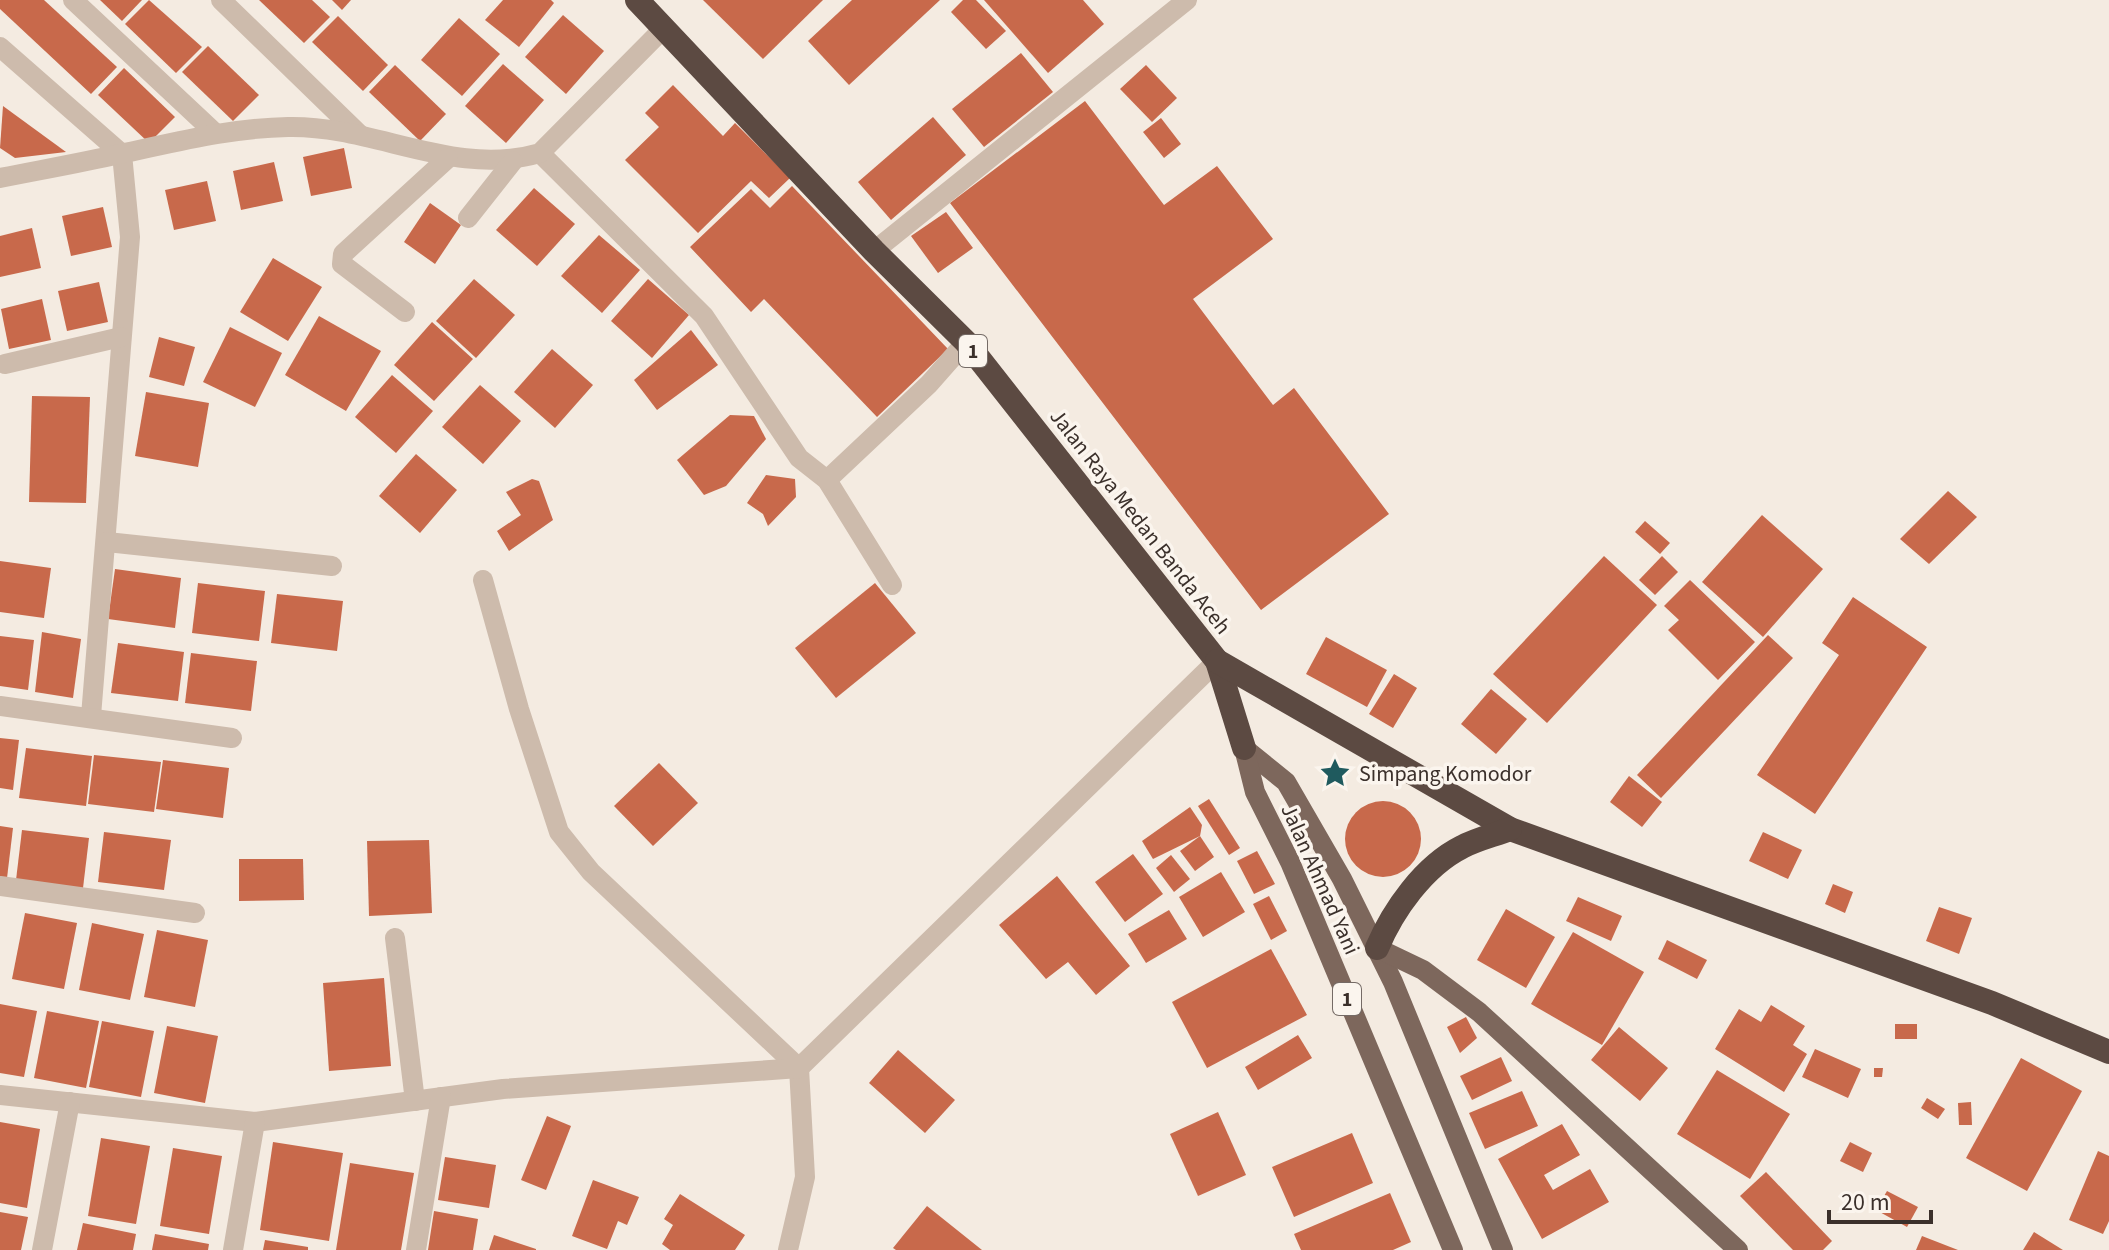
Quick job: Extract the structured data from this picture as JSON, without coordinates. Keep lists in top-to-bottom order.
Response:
{
  "streets": {
    "highway": ["1", "Jalan Raya Medan Banda Aceh"],
    "main road": ["Jalan Ahmad Yani"]
  },
  "crossings": [
    ["1", "Jalan Raya Medan Banda Aceh"],
    ["1", "Jalan Ahmad Yani"],
    ["Jalan Raya Medan Banda Aceh", "Jalan Ahmad Yani"]
  ],
  "places": {
    "place": ["Simpang Komodor"]
  },
  "scale_bar": "20 m"
}
